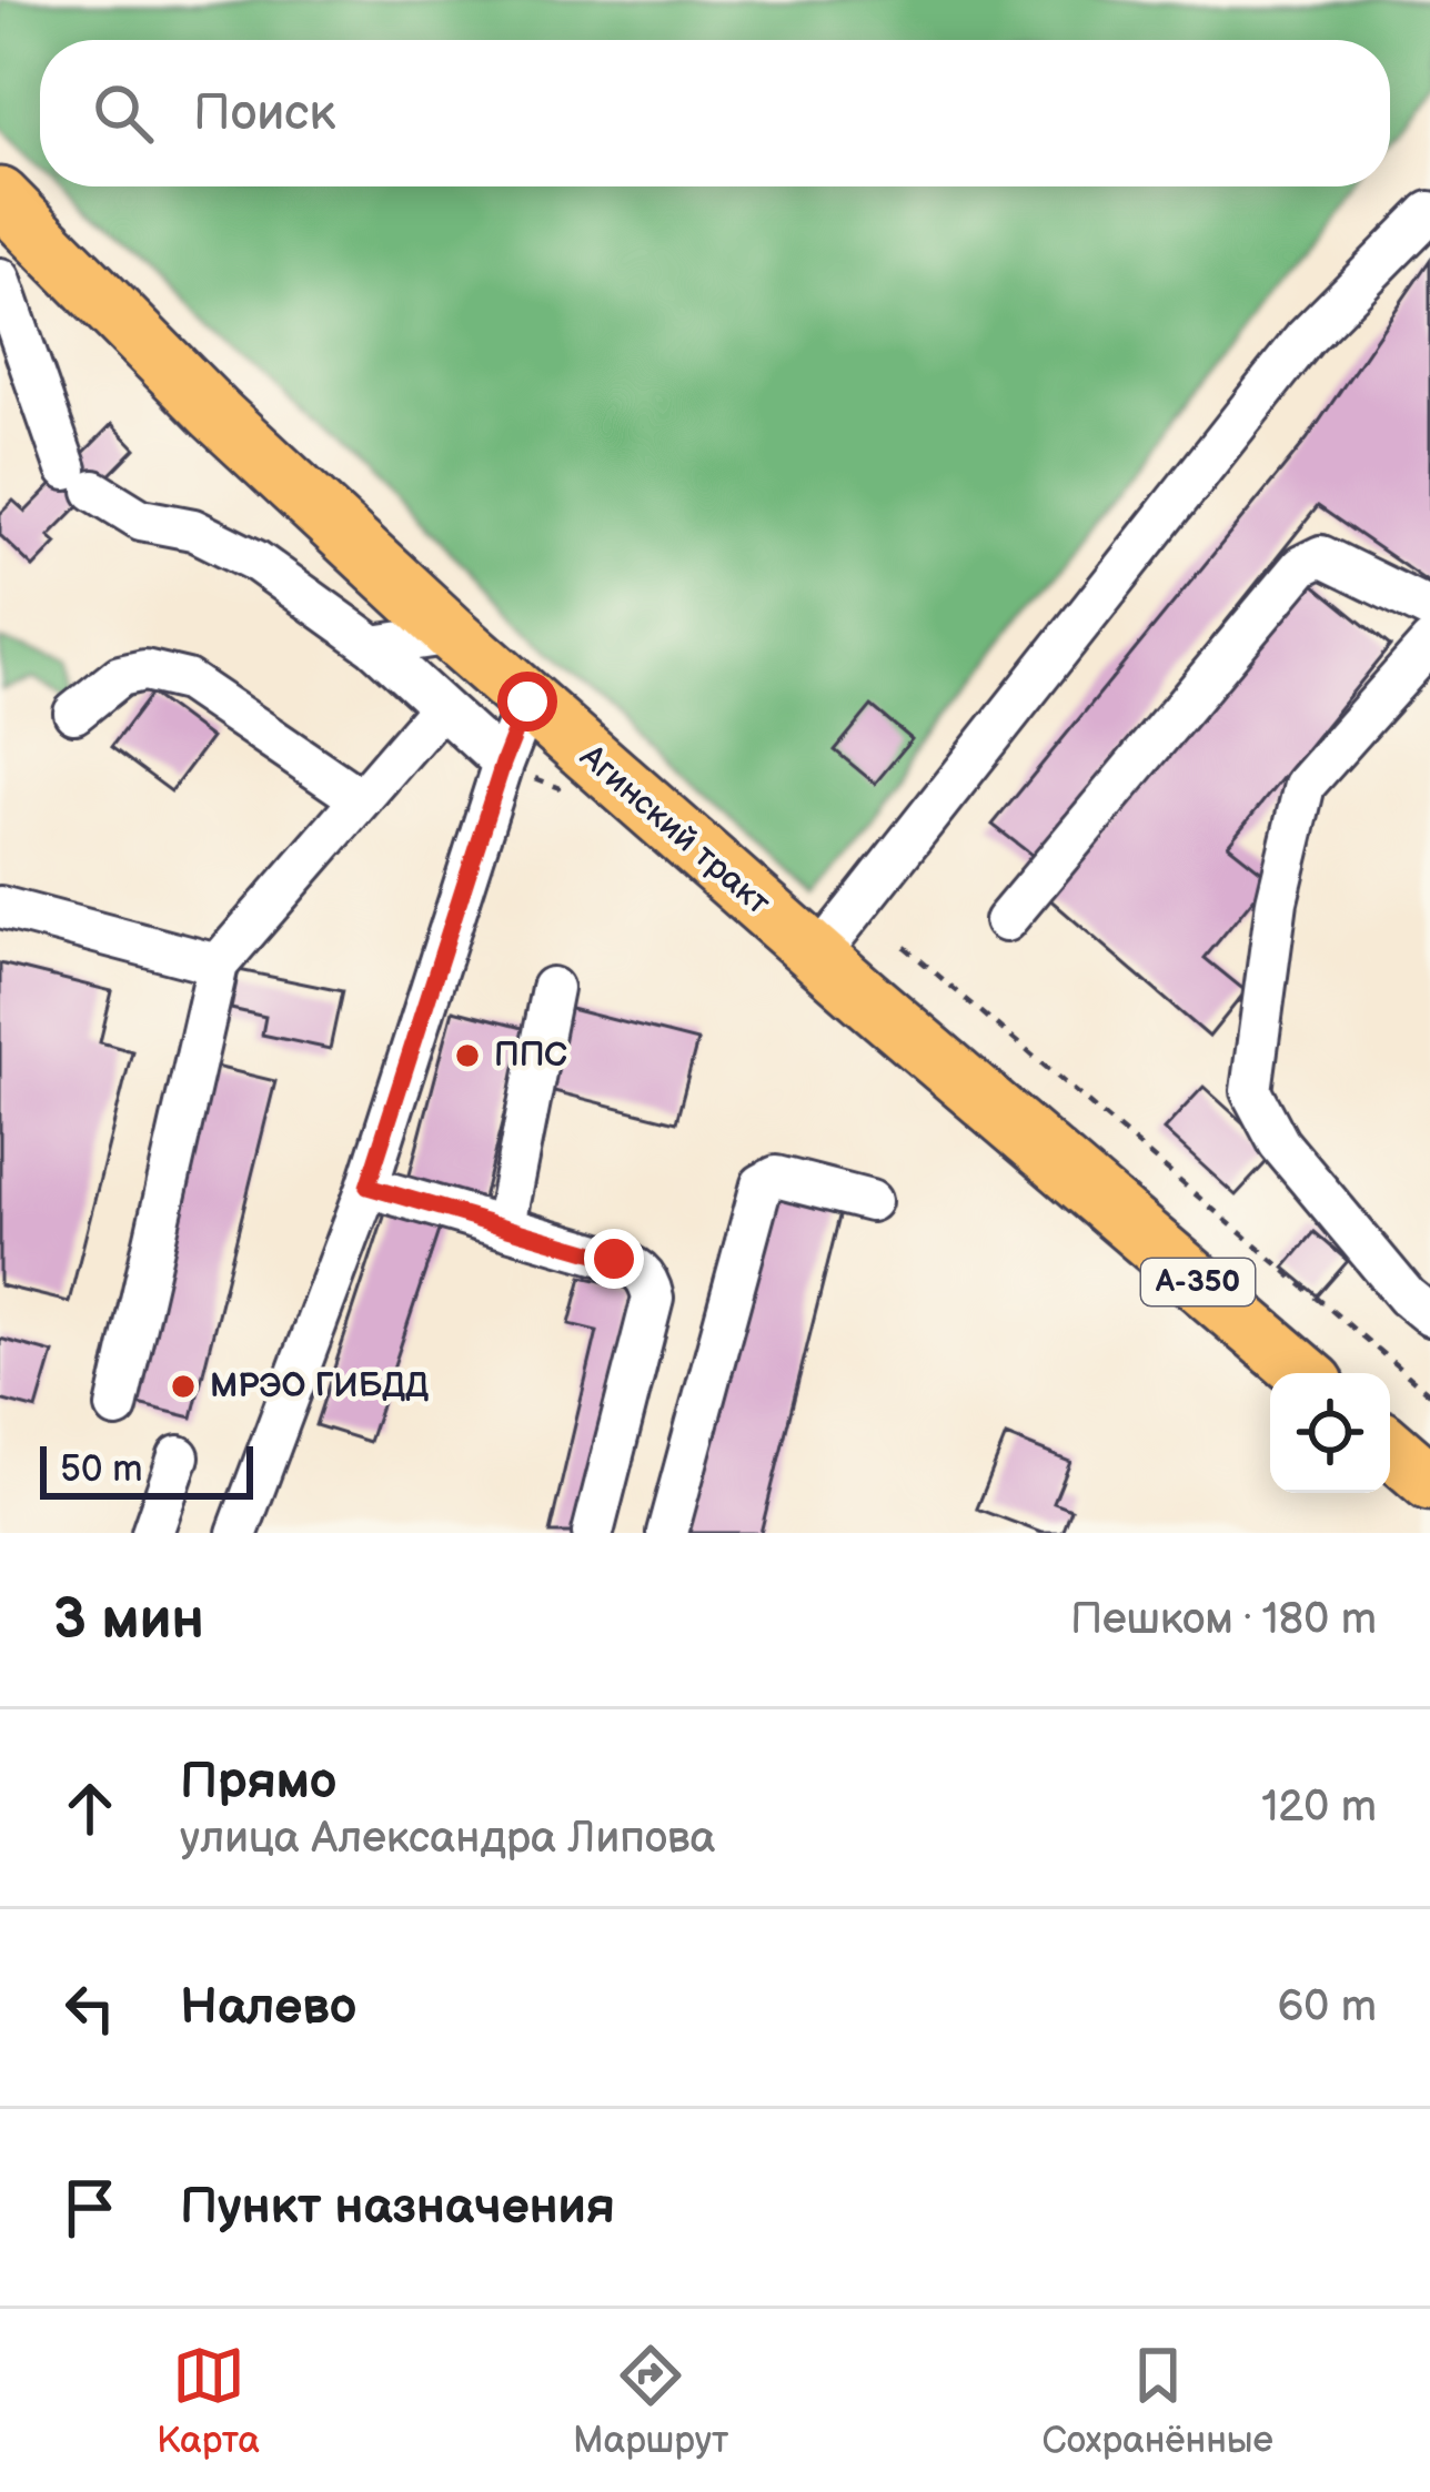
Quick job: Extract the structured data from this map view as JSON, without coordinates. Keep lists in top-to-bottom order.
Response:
{
  "streets": {
    "highway": ["Агинский тракт", "А-350"]
  },
  "places": ["ППС", "МРЭО ГИБДД"],
  "scale_bar": "50 m",
  "page": {
    "search": "Поиск",
    "scale": "50 m",
    "heading": ["3 мин", "Пешком · 180 m"],
    "list": [
      ["Прямо", "улица Александра Липова", "120 m"],
      ["Налево", "60 m"],
      "Пункт назначения"
    ],
    "nav": ["Карта", "Маршрут", "Сохранённые"]
  }
}
